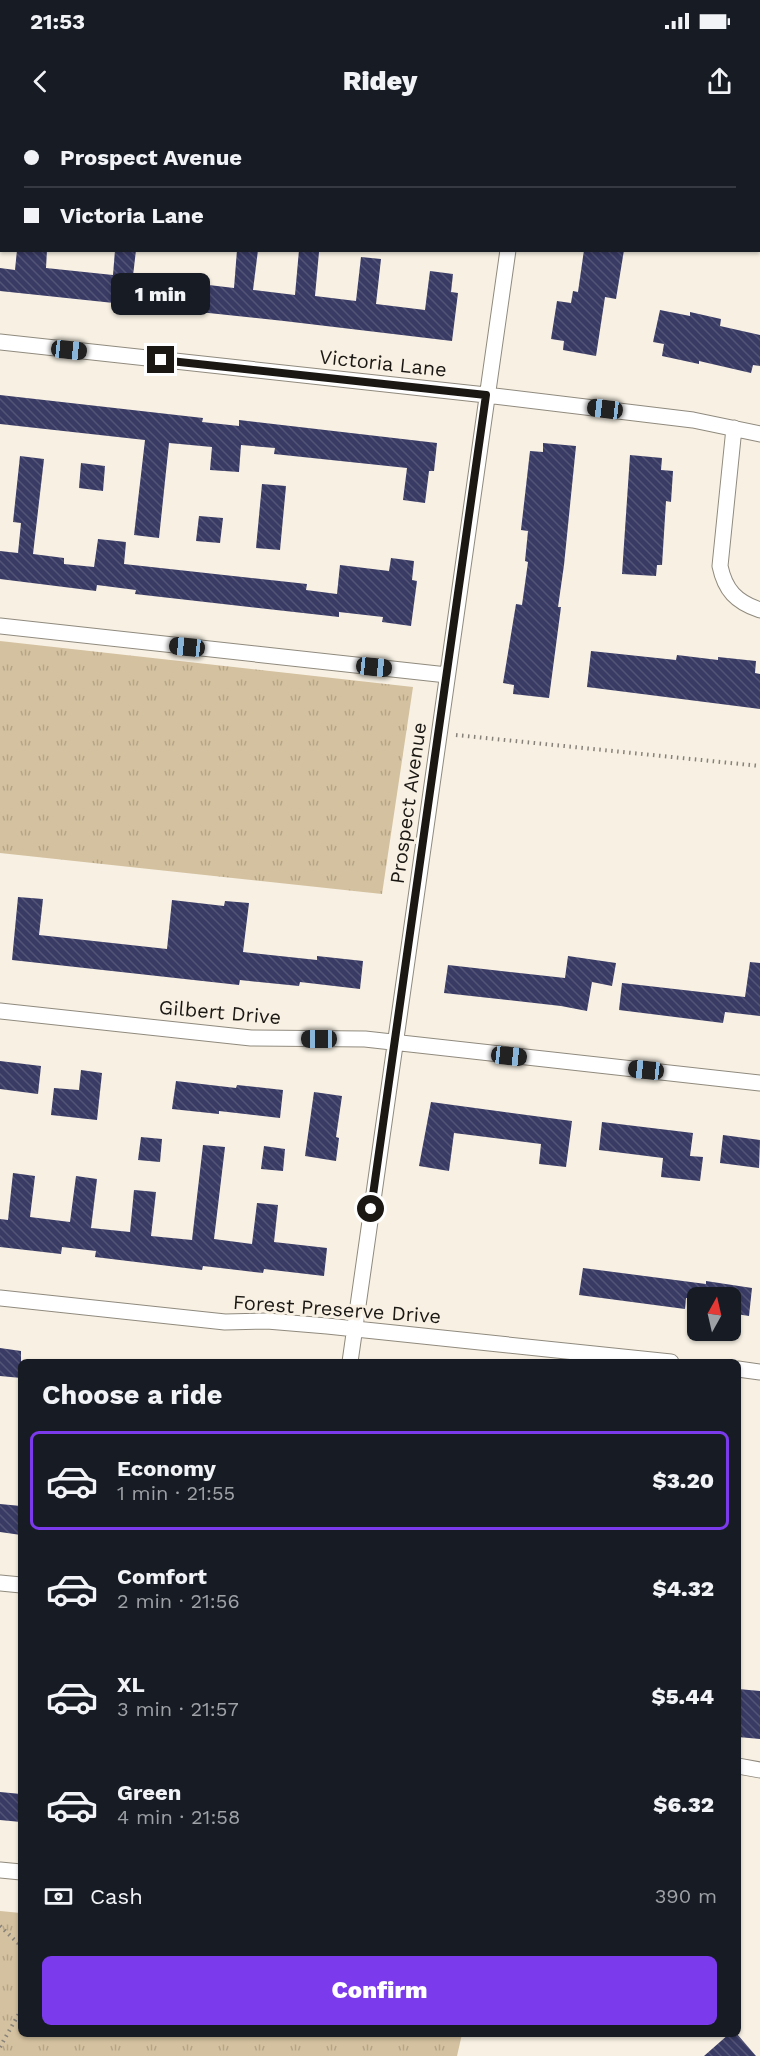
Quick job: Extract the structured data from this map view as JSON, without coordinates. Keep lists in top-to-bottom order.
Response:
{
  "streets": {
    "street": [
      "Victoria Lane",
      "Prospect Avenue",
      "Gilbert Drive",
      "Forest Preserve Drive"
    ]
  },
  "crossings": [
    ["Victoria Lane", "Prospect Avenue"],
    ["Prospect Avenue", "Gilbert Drive"],
    ["Prospect Avenue", "Forest Preserve Drive"]
  ],
  "north": "top",
  "page": {
    "status": "21:53",
    "header": "Ridey",
    "banner": ["Prospect Avenue", "Victoria Lane"],
    "bubble": "1 min",
    "heading": "Choose a ride",
    "list": [
      {
        "name": "Economy",
        "note": "1 min · 21:55",
        "value": "$3.20"
      },
      {
        "name": "Comfort",
        "note": "2 min · 21:56",
        "value": "$4.32"
      },
      {
        "name": "XL",
        "note": "3 min · 21:57",
        "value": "$5.44"
      },
      {
        "name": "Green",
        "note": "4 min · 21:58",
        "value": "$6.32"
      }
    ],
    "pay": ["Cash", "390 m"],
    "buttons": "Confirm"
  }
}
